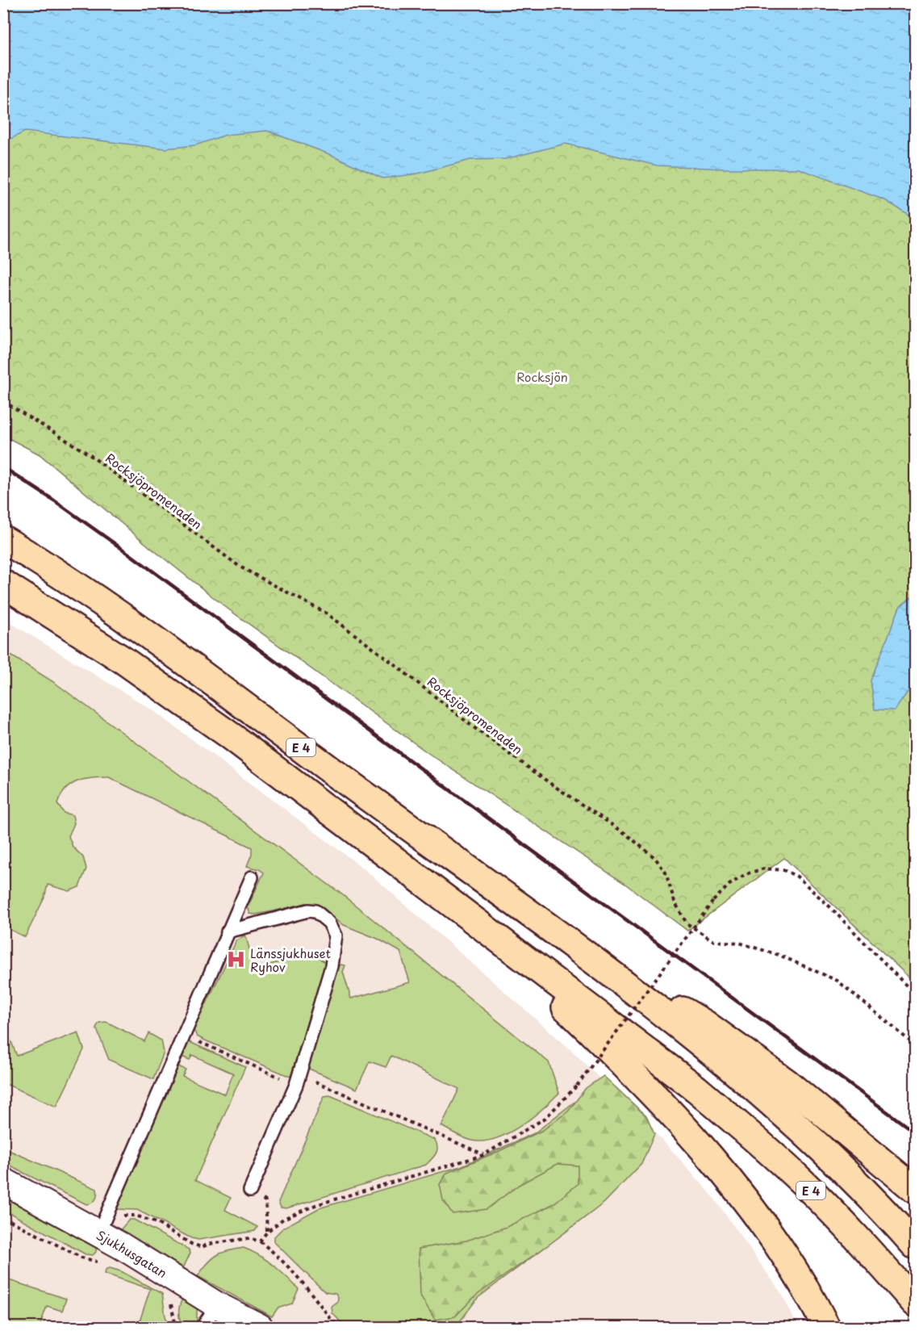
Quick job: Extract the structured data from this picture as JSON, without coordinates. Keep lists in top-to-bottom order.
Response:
{
  "streets": {
    "highway": ["E 4"],
    "street": ["Sjukhusgatan"],
    "path": ["Rocksjöpromenaden"]
  },
  "parks": ["Rocksjön"],
  "places": {
    "hospital": ["Länssjukhuset Ryhov"]
  }
}
